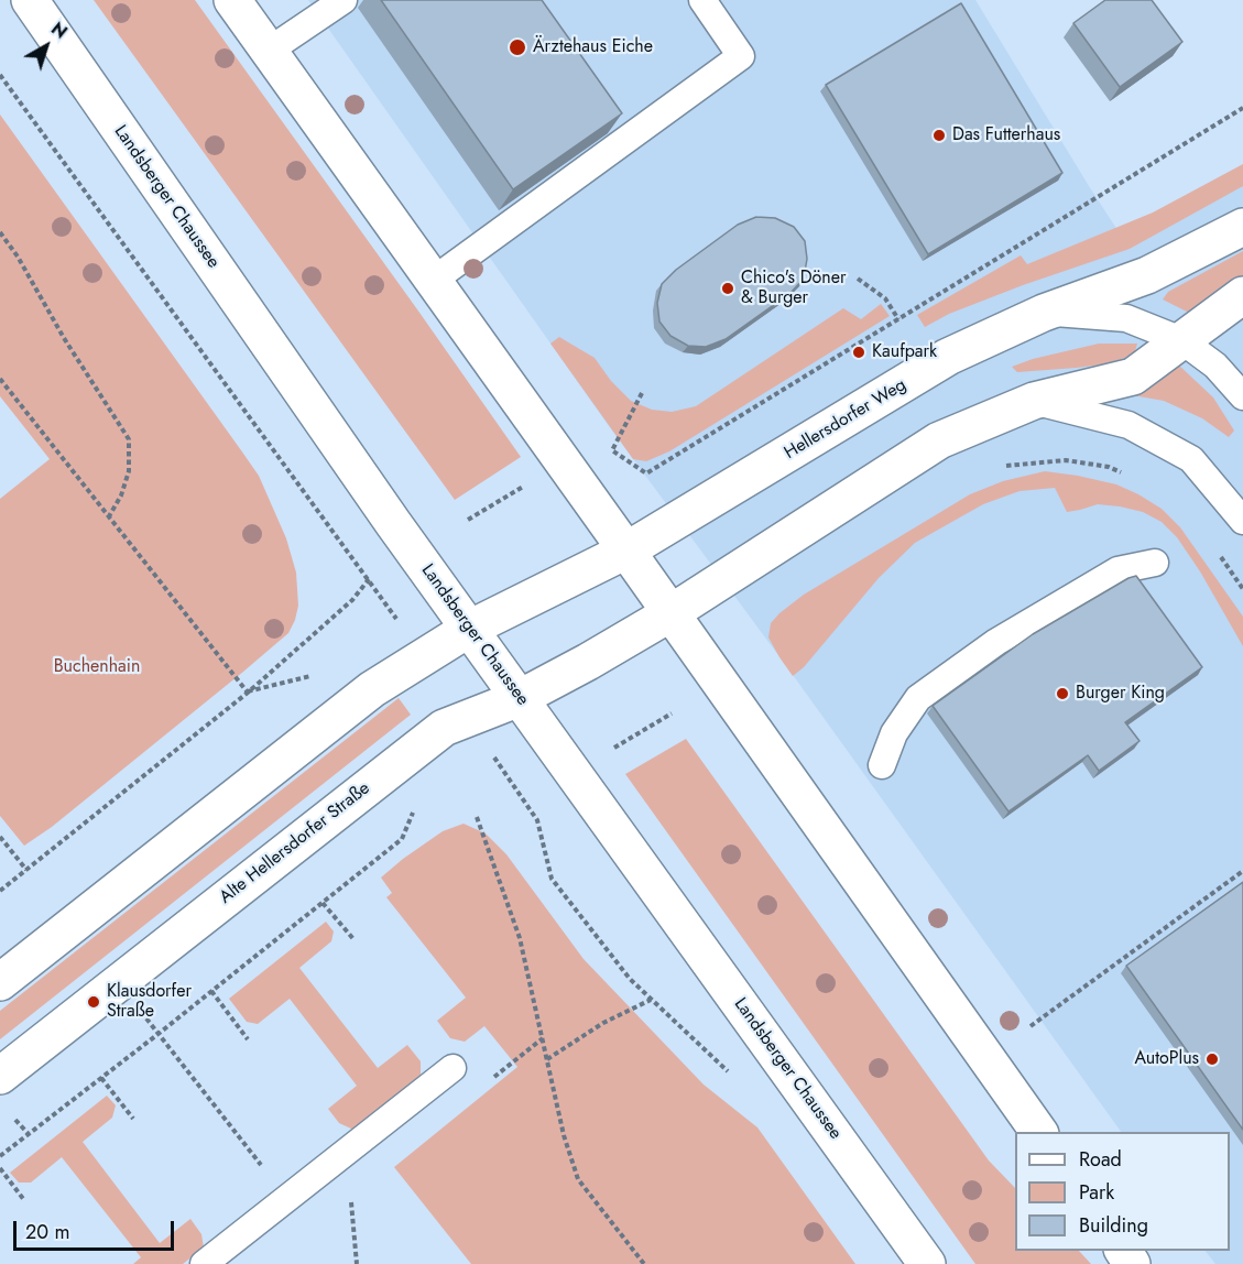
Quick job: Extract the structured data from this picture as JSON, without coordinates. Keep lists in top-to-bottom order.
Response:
{
  "streets": {
    "main road": ["Landsberger Chaussee", "Hellersdorfer Weg", "Alte Hellersdorfer Straße"]
  },
  "crossings": [
    ["Landsberger Chaussee", "Hellersdorfer Weg"],
    ["Landsberger Chaussee", "Alte Hellersdorfer Straße"]
  ],
  "parks": ["Buchenhain"],
  "places": [
    "Ärztehaus Eiche",
    "Das Futterhaus",
    "Chico's Döner & Burger",
    "Kaufpark",
    "Burger King",
    "Klausdorfer Straße",
    "AutoPlus"
  ],
  "legend": ["Road", "Park", "Building"],
  "scale_bar": "20 m",
  "north": "top right"
}
